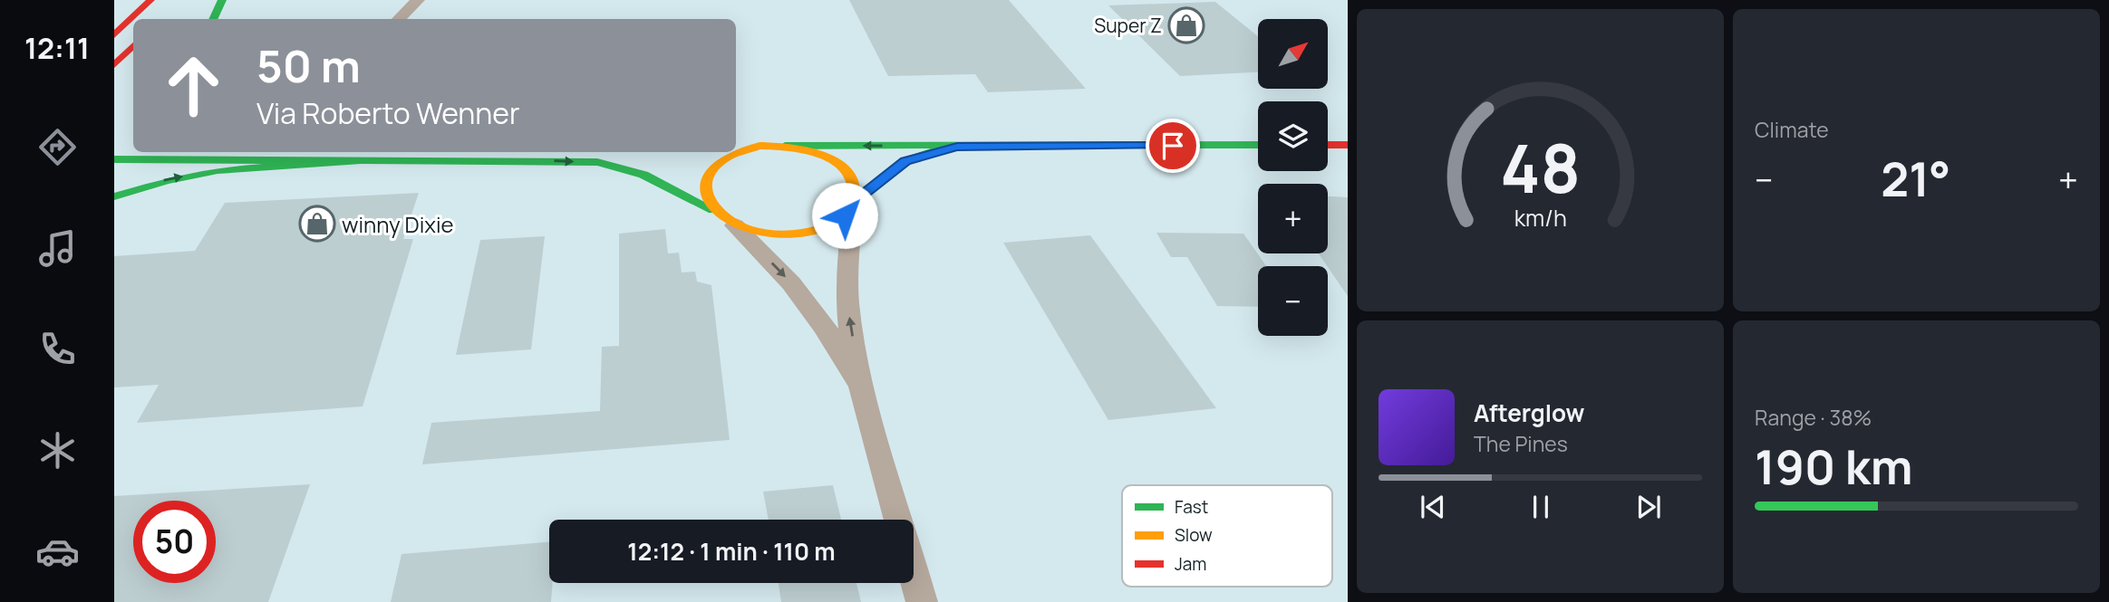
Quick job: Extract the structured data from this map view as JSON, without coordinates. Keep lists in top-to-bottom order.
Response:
{
  "places": {
    "shop": ["Super Z", "winny Dixie"]
  },
  "legend": ["Fast", "Slow", "Jam"],
  "north": "top right",
  "page": {
    "tabs": "12:11",
    "tile": [
      "Climate",
      ["Range · 38%", "190 km"]
    ],
    "map_buttons": ["+", "−"],
    "turn": ["50 m", "Via Roberto Wenner"],
    "heat": ["−", "21°", "+"],
    "song": ["Afterglow", "The Pines"],
    "limit": "50",
    "trip": "12:12 · 1 min · 110 m",
    "gauge": ["48", "km/h"]
  }
}
